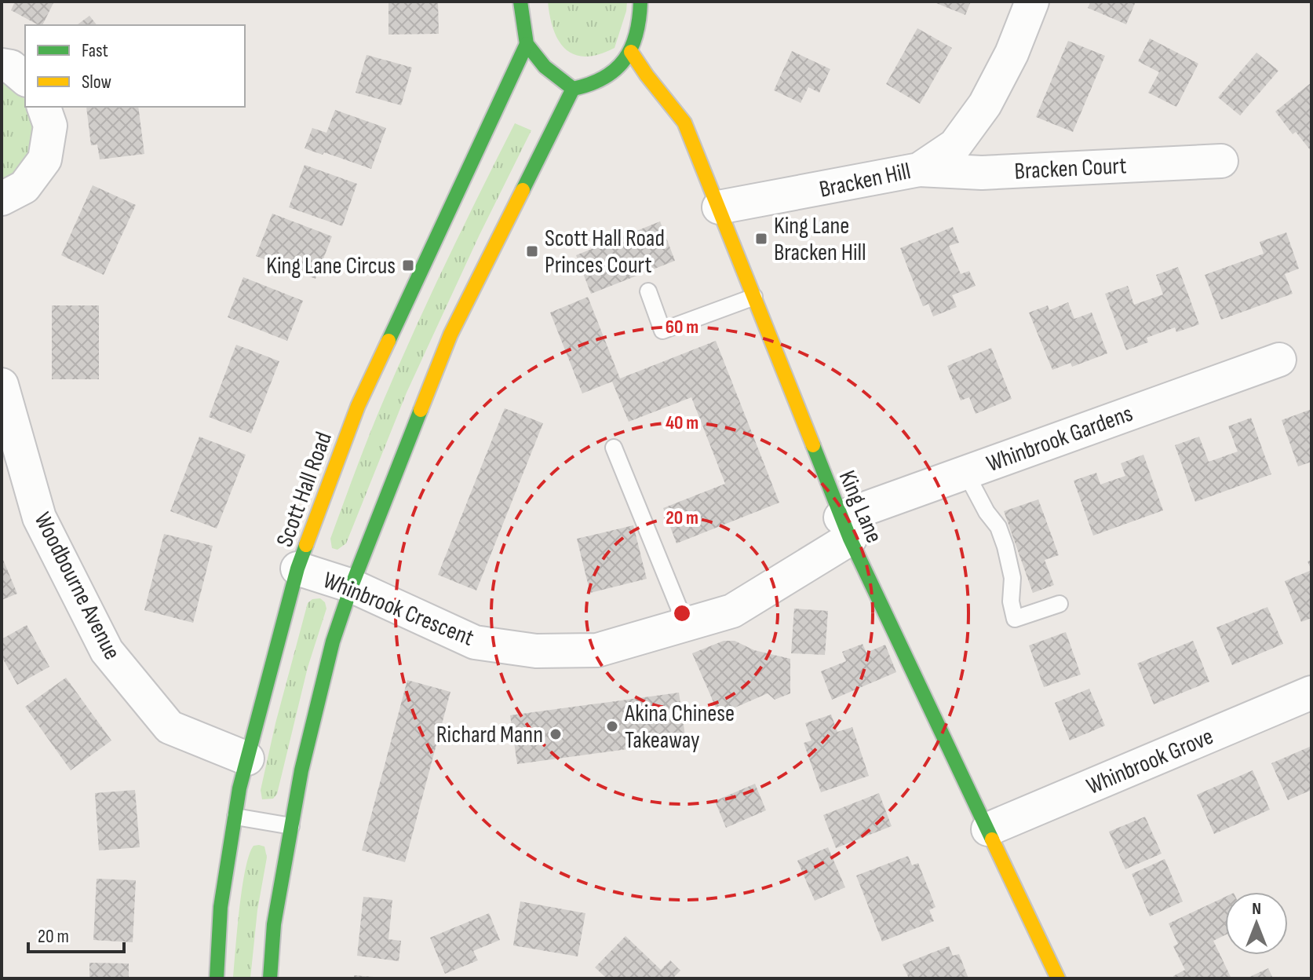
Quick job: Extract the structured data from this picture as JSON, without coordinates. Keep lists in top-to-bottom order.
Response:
{
  "streets": {
    "main road": ["Scott Hall Road", "King Lane"],
    "street": [
      "Bracken Court",
      "Bracken Hill",
      "Whinbrook Gardens",
      "Woodbourne Avenue",
      "Whinbrook Crescent",
      "Whinbrook Grove"
    ]
  },
  "crossings": [
    ["Bracken Court", "Bracken Hill"],
    ["Bracken Hill", "King Lane"],
    ["Whinbrook Gardens", "King Lane"],
    ["Whinbrook Gardens", "Whinbrook Crescent"],
    ["Scott Hall Road", "Woodbourne Avenue"],
    ["Scott Hall Road", "Whinbrook Crescent"],
    ["King Lane", "Whinbrook Crescent"],
    ["King Lane", "Whinbrook Grove"]
  ],
  "places": {
    "transit": ["King Lane Bracken Hill", "Scott Hall Road Princes Court", "King Lane Circus"],
    "other": ["Akina Chinese Takeaway", "Richard Mann"]
  },
  "legend": ["Fast", "Slow"],
  "scale_bar": "20 m",
  "north": "top",
  "rings": ["60 m", "40 m", "20 m"]
}
